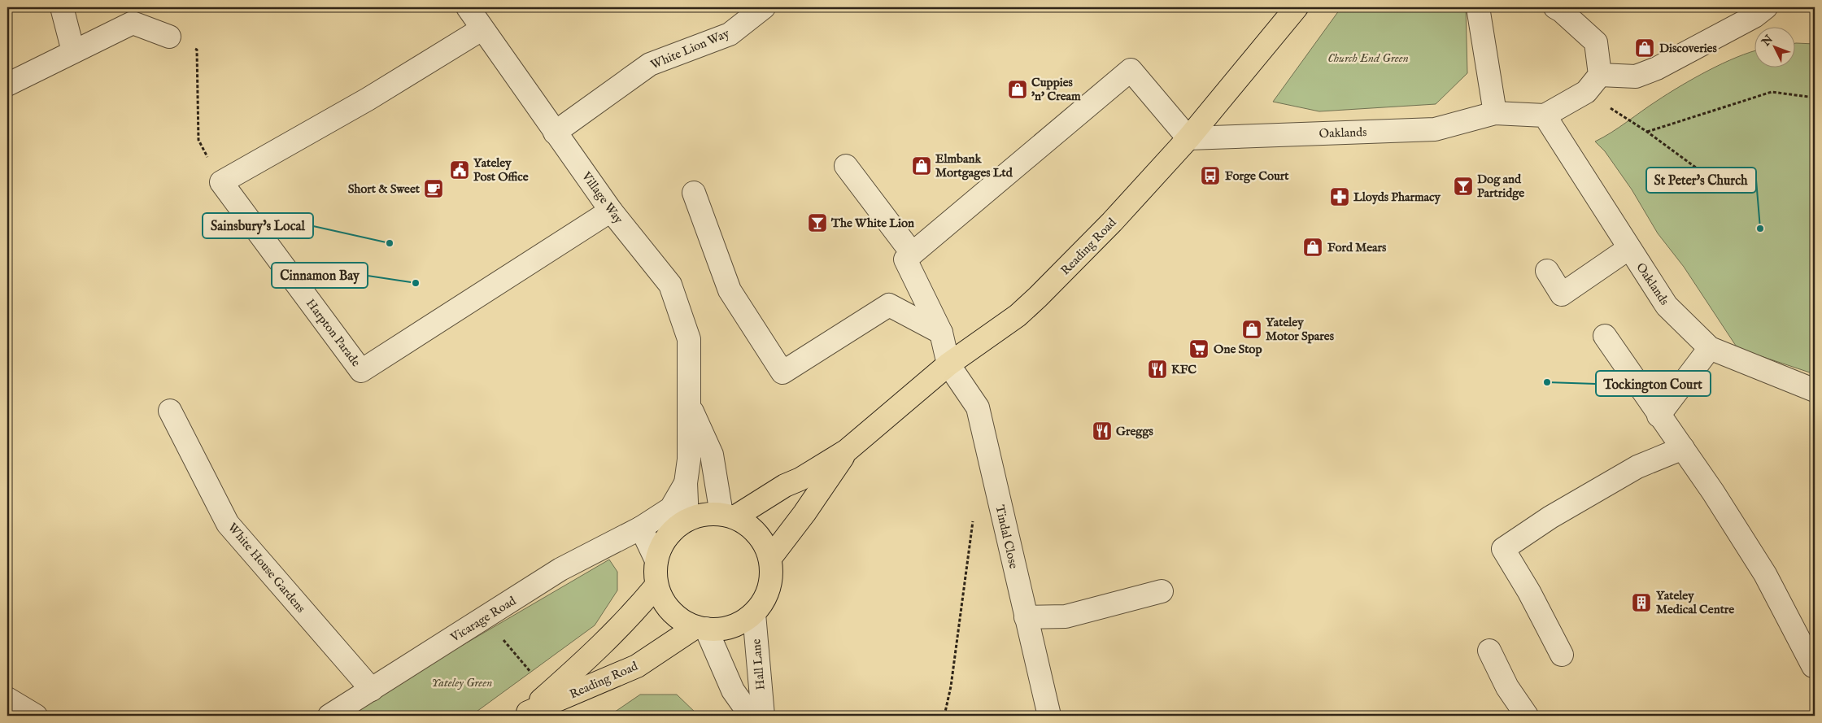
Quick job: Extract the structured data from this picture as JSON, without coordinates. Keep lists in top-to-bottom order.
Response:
{
  "streets": {
    "main road": ["Reading Road"],
    "street": [
      "White Lion Way",
      "Oaklands",
      "Village Way",
      "Harpton Parade",
      "Tindal Close",
      "White House Gardens",
      "Vicarage Road",
      "Hall Lane"
    ]
  },
  "crossings": [
    ["White Lion Way", "Village Way"],
    ["Oaklands", "Reading Road"],
    ["Village Way", "Reading Road"],
    ["Village Way", "Harpton Parade"],
    ["Village Way", "Vicarage Road"],
    ["Village Way", "Hall Lane"],
    ["Reading Road", "Tindal Close"],
    ["Reading Road", "Vicarage Road"],
    ["Reading Road", "Hall Lane"],
    ["White House Gardens", "Vicarage Road"],
    ["Vicarage Road", "Hall Lane"]
  ],
  "parks": ["Church End Green", "Yateley Green"],
  "places": {
    "shop": [
      "Discoveries",
      "Cuppies 'n' Cream",
      "Elmbank Mortgages Ltd",
      "Ford Mears",
      "Yateley Motor Spares"
    ],
    "public building": ["Yateley Post Office"],
    "bus stop": ["Forge Court"],
    "bar": ["Dog and Partridge", "The White Lion"],
    "cafe": ["Short & Sweet"],
    "pharmacy": ["Lloyds Pharmacy"],
    "other": [
      "St Peter's Church",
      "Sainsbury's Local",
      "Cinnamon Bay",
      "Tockington Court"
    ],
    "supermarket": ["One Stop"],
    "restaurant": ["KFC", "Greggs"],
    "building": ["Yateley Medical Centre"]
  },
  "north": "top left"
}
